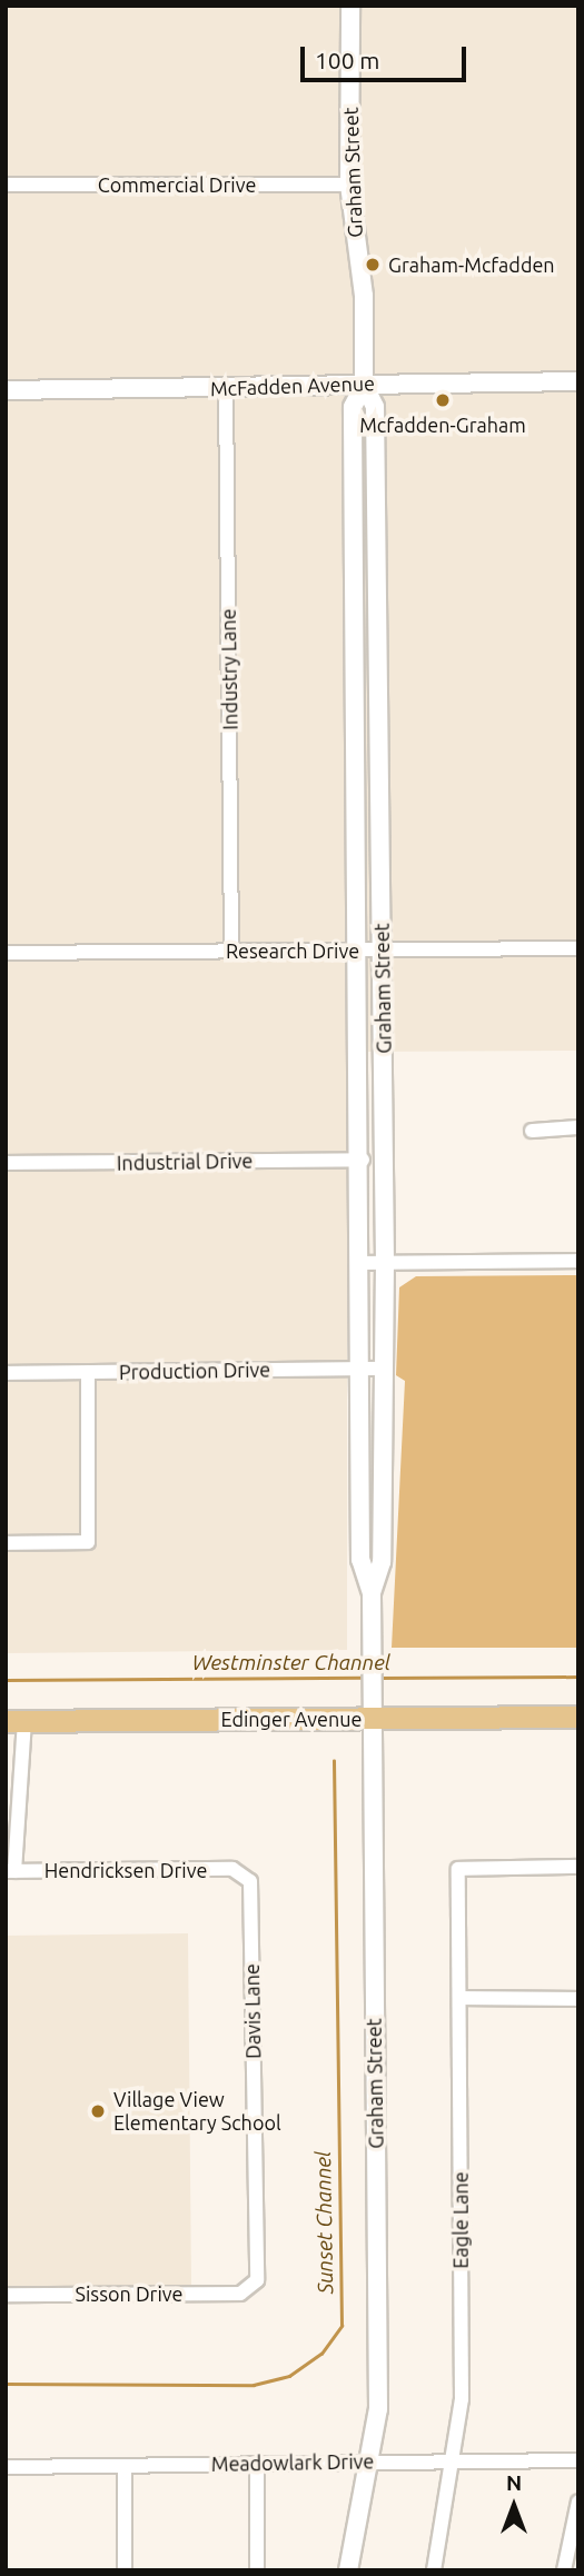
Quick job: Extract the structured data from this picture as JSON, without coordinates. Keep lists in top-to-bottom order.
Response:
{
  "streets": {
    "main road": ["Edinger Avenue"],
    "street": [
      "Graham Street",
      "Commercial Drive",
      "McFadden Avenue",
      "Industry Lane",
      "Research Drive",
      "Industrial Drive",
      "Production Drive",
      "Hendricksen Drive",
      "Davis Lane",
      "Eagle Lane",
      "Sisson Drive",
      "Meadowlark Drive"
    ]
  },
  "crossings": [
    ["Graham Street", "Commercial Drive"],
    ["Graham Street", "McFadden Avenue"],
    ["Graham Street", "Research Drive"],
    ["Graham Street", "Industrial Drive"],
    ["Graham Street", "Production Drive"],
    ["Graham Street", "Edinger Avenue"],
    ["Graham Street", "Meadowlark Drive"],
    ["McFadden Avenue", "Industry Lane"],
    ["Industry Lane", "Research Drive"],
    ["Hendricksen Drive", "Davis Lane"],
    ["Davis Lane", "Sisson Drive"],
    ["Eagle Lane", "Meadowlark Drive"]
  ],
  "water": ["Westminster Channel", "Sunset Channel"],
  "places": ["Graham-Mcfadden", "Mcfadden-Graham", "Village View Elementary School"],
  "scale_bar": "100 m",
  "north": "top"
}
